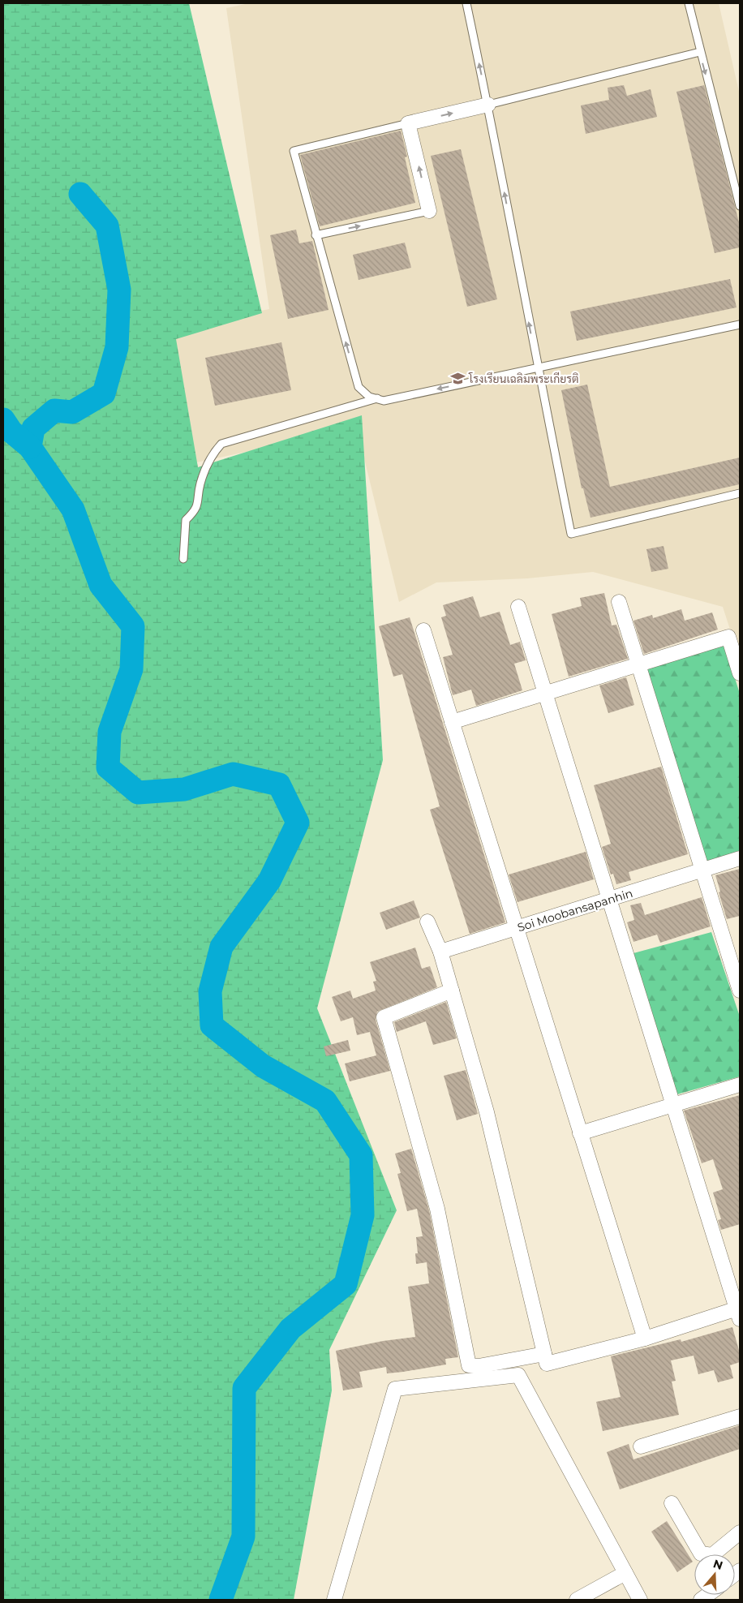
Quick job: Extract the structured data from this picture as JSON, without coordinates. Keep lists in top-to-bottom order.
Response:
{
  "streets": {
    "street": ["Soi Moobansapanhin"]
  },
  "places": {
    "school or university": ["โรงเรียนเฉลิมพระเกียรติ"]
  },
  "north": "top"
}
